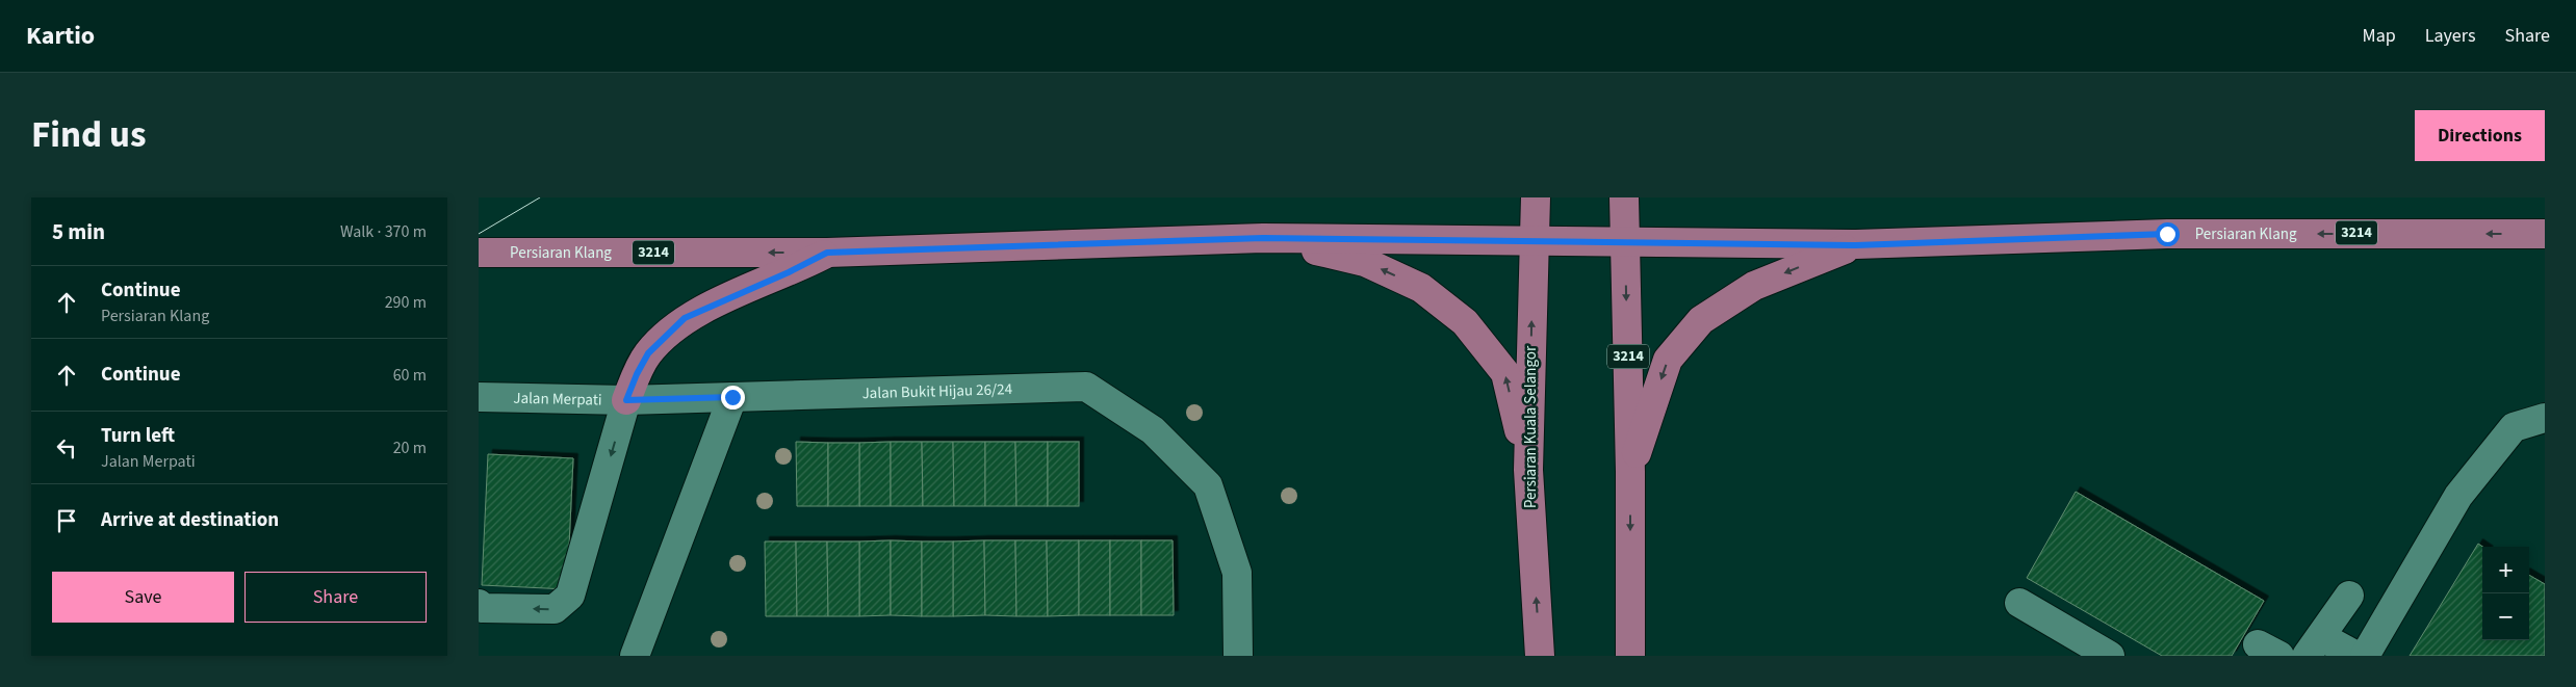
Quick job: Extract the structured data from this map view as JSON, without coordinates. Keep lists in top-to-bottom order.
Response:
{
  "streets": {
    "main road": ["3214", "Persiaran Klang", "Persiaran Kuala Selangor"],
    "street": ["Jalan Bukit Hijau 26/24", "Jalan Merpati"]
  },
  "crossings": [
    ["3214", "Persiaran Klang"],
    ["Persiaran Klang", "Persiaran Kuala Selangor"],
    ["Jalan Bukit Hijau 26/24", "Jalan Merpati"]
  ],
  "one_way": ["Persiaran Klang"],
  "page": {
    "header": "Kartio",
    "nav": ["Map", "Layers", "Share"],
    "title": "Find us",
    "buttons": [
      "Directions",
      ["Save", "Share"]
    ],
    "heading": ["5 min", "Walk · 370 m"],
    "list": [
      ["Continue", "Persiaran Klang", "290 m"],
      ["Continue", "60 m"],
      ["Turn left", "Jalan Merpati", "20 m"],
      "Arrive at destination"
    ],
    "map_buttons": ["+", "−"]
  }
}
